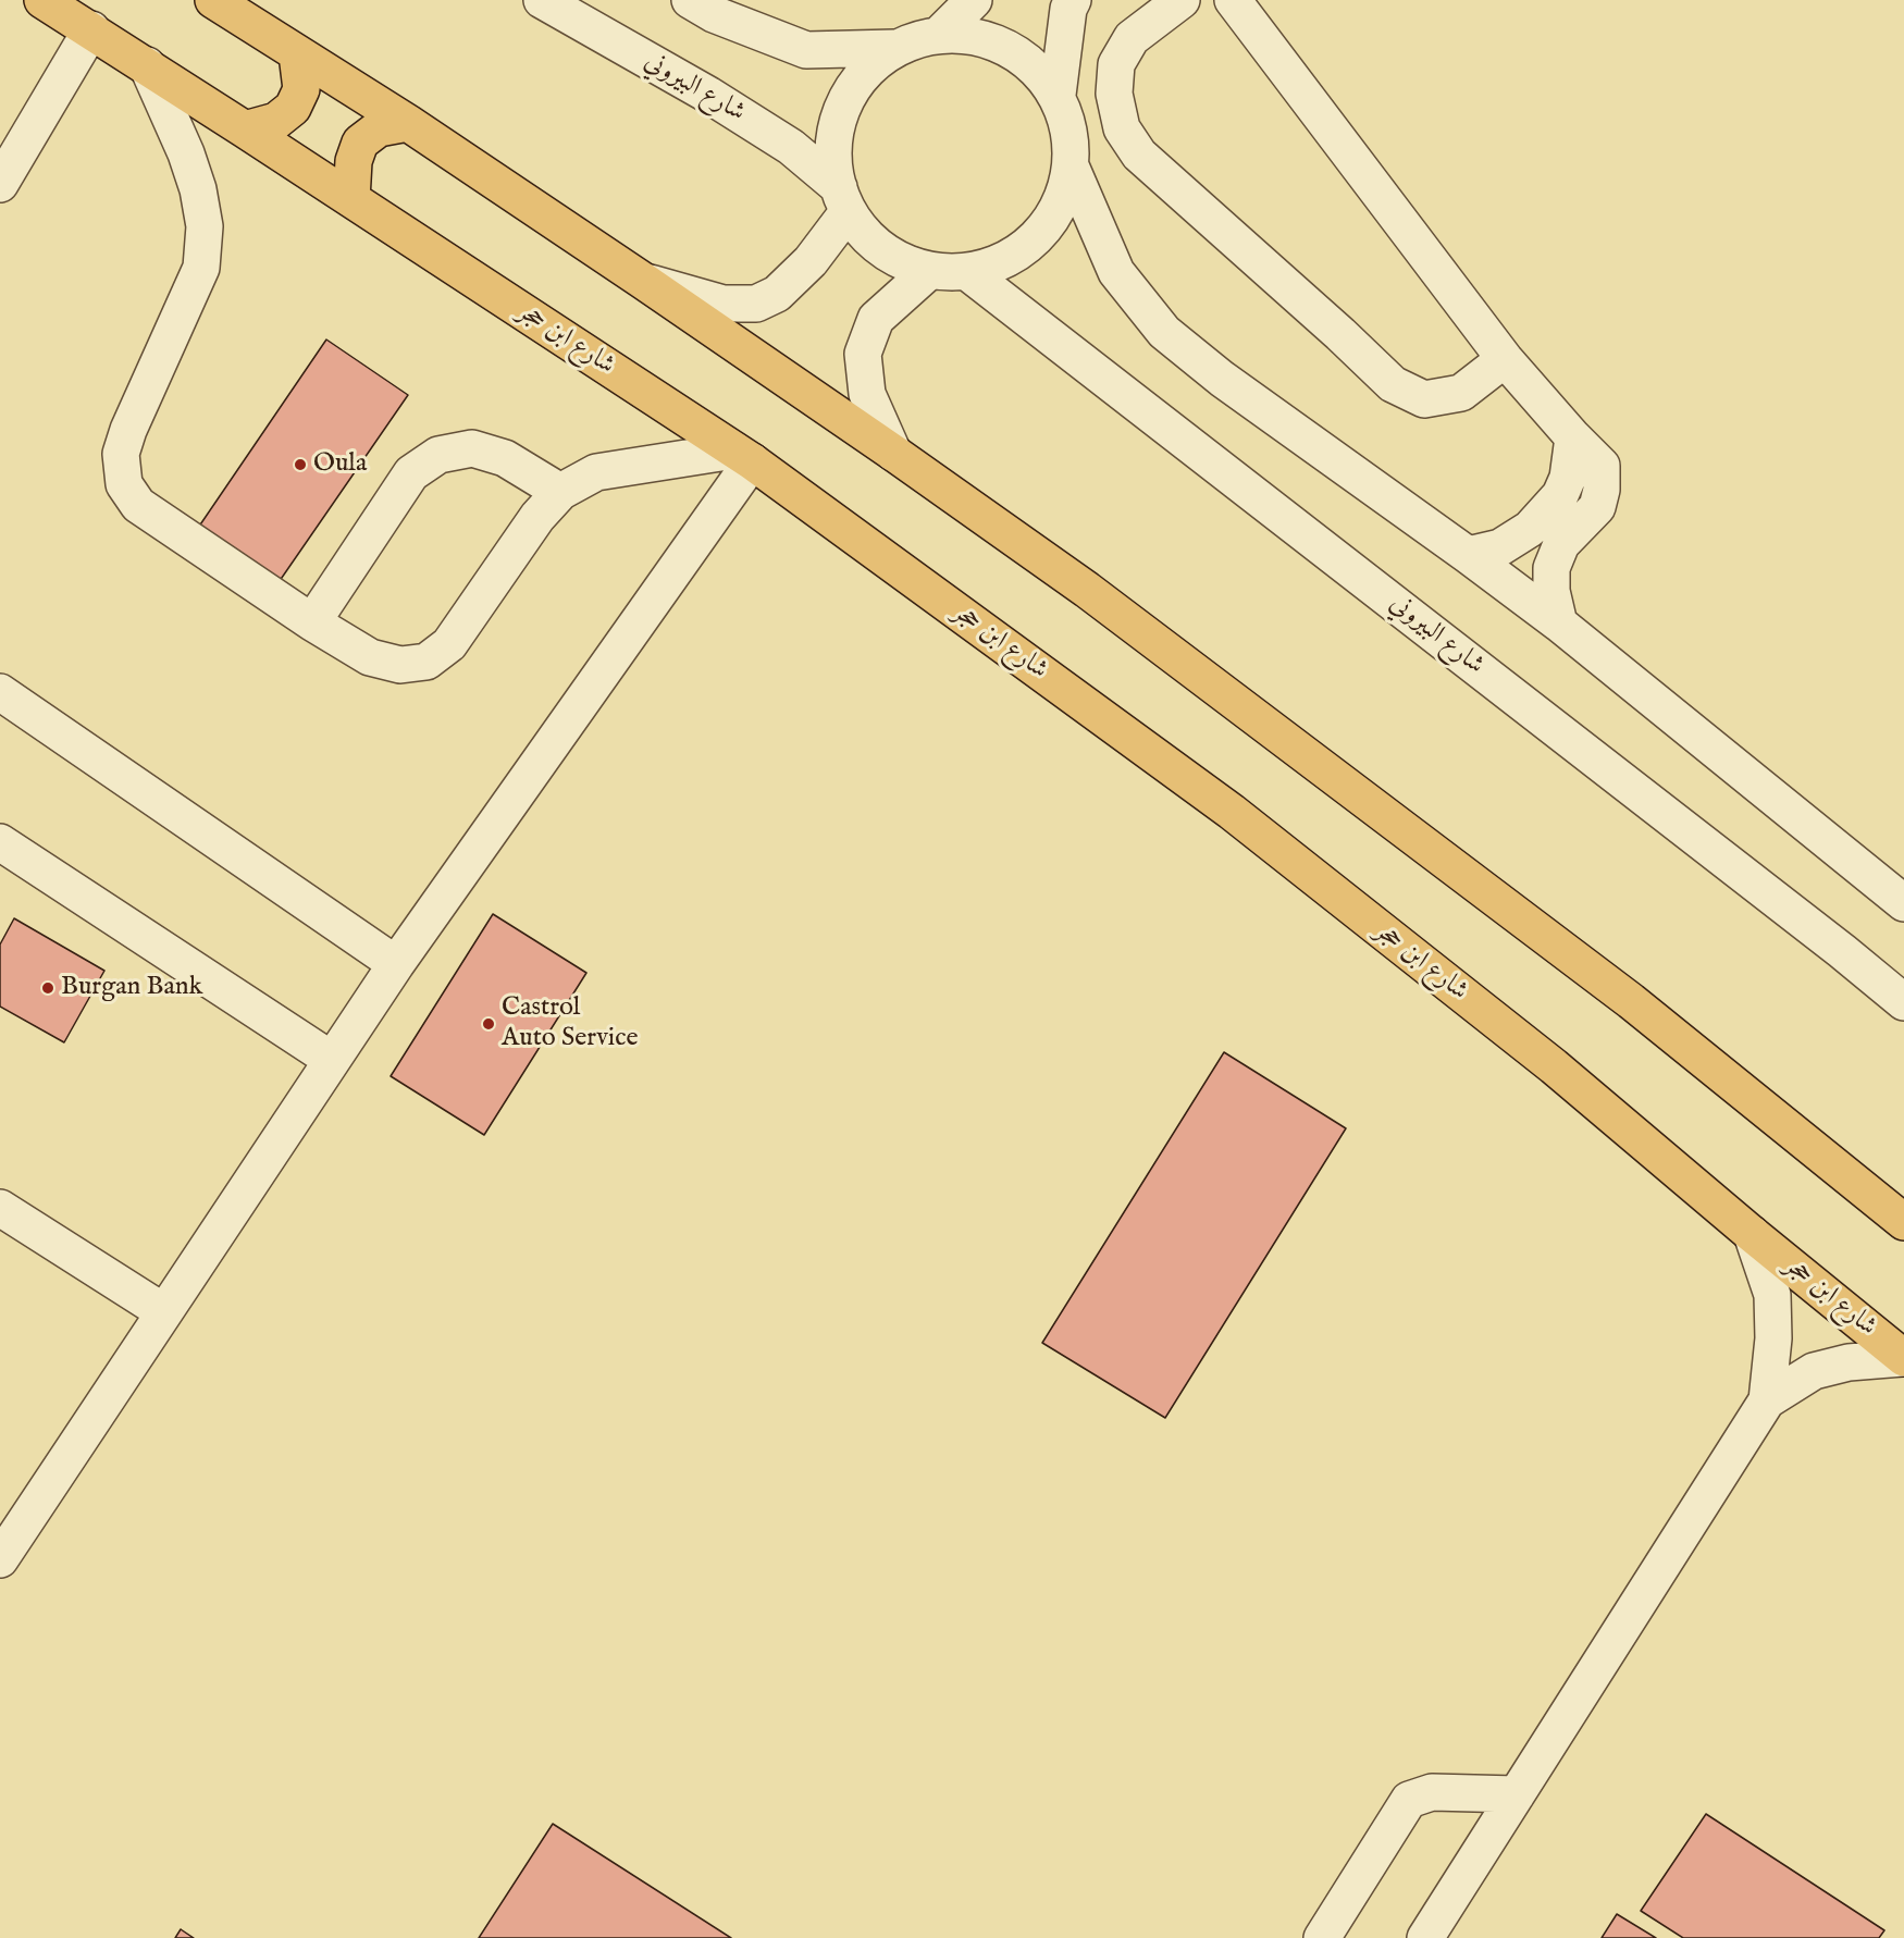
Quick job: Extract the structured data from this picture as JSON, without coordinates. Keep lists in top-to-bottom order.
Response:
{
  "streets": {
    "main road": ["شارع ابن حجر"],
    "street": ["شارع البيروني"]
  },
  "places": ["Oula", "Burgan Bank", "Castrol Auto Service"]
}
